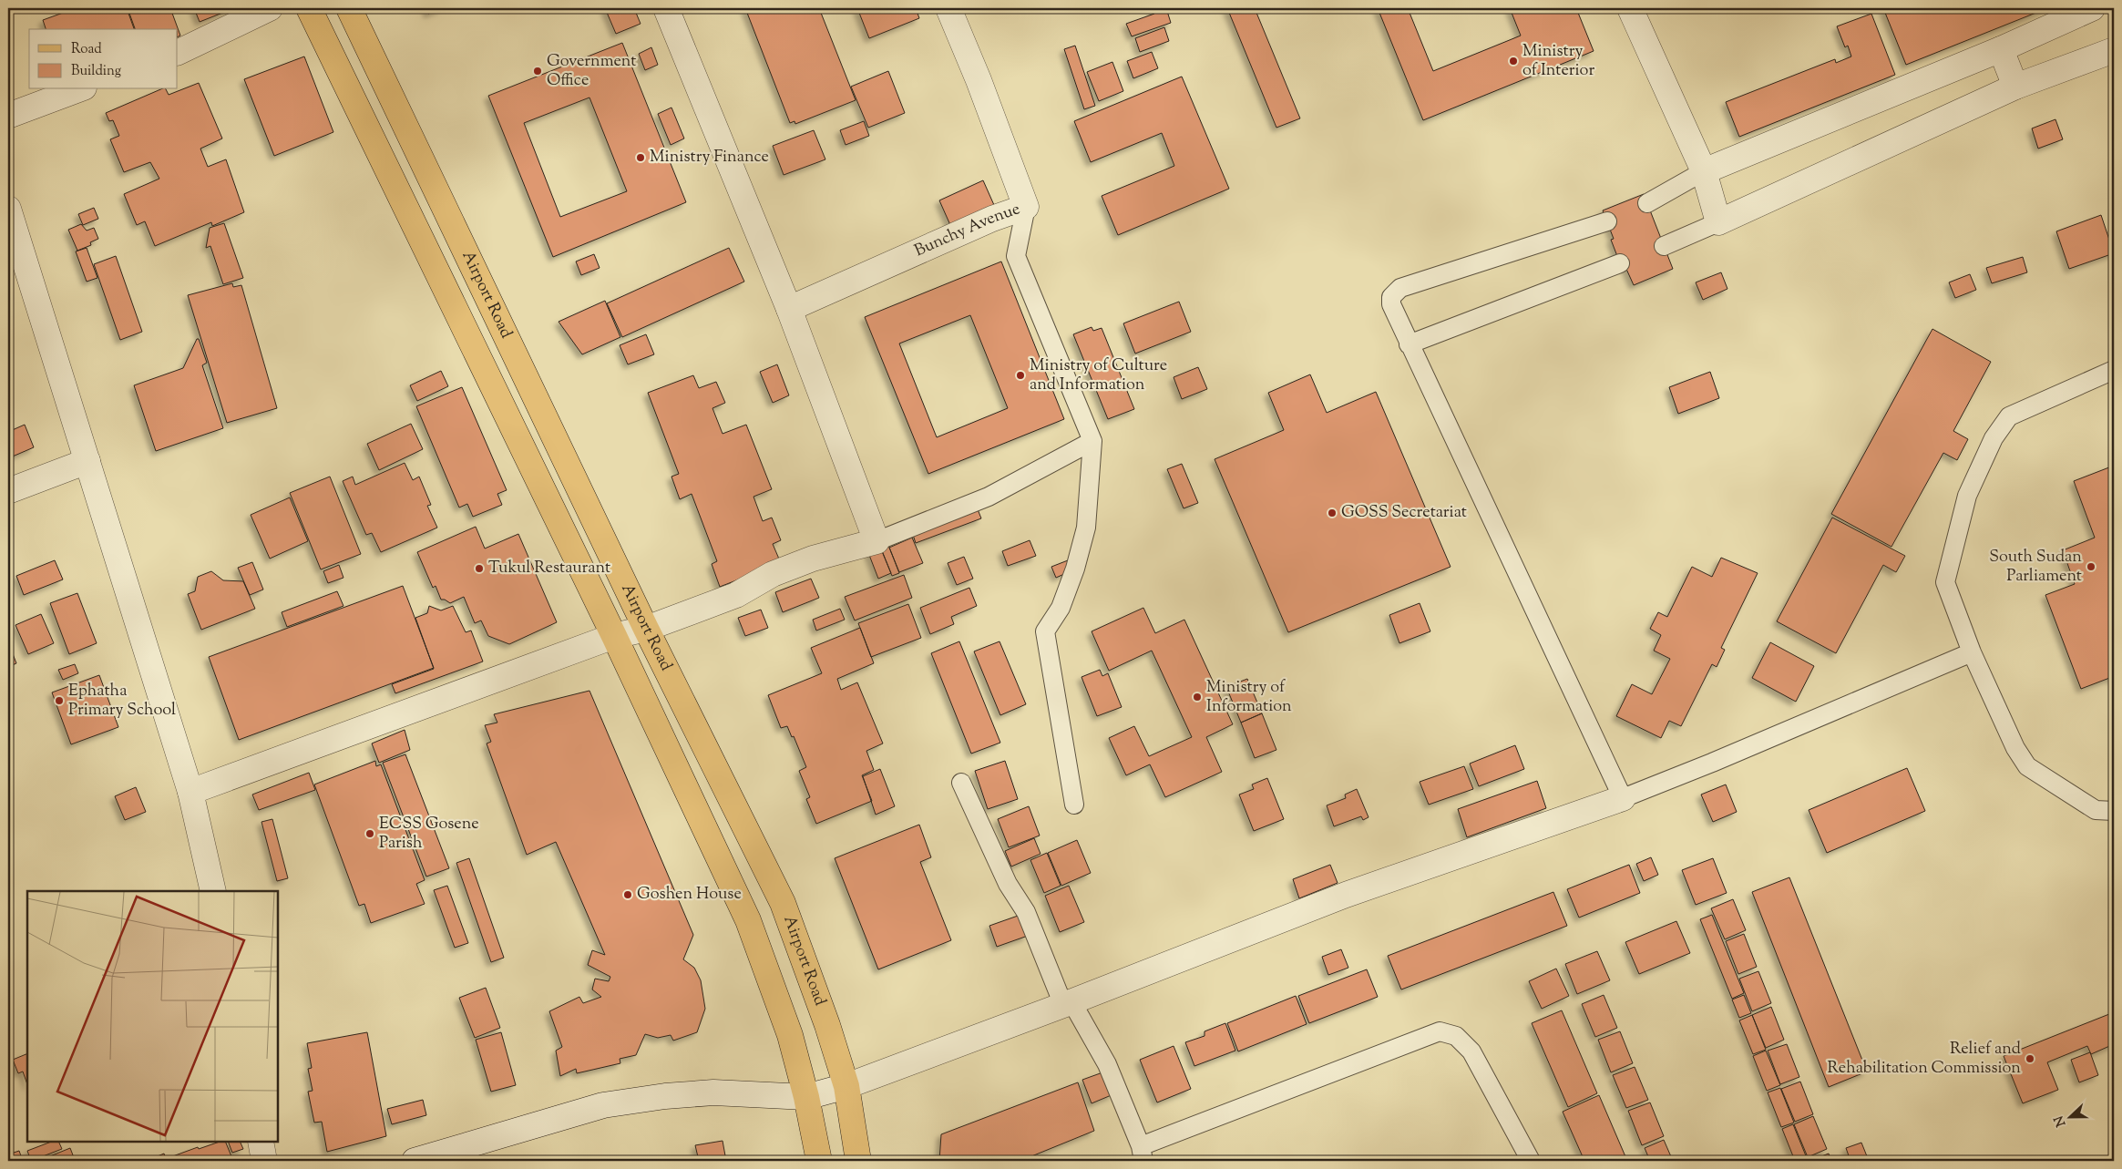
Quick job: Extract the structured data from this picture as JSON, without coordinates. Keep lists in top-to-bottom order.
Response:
{
  "streets": {
    "main road": ["Airport Road"],
    "street": ["Bunchy Avenue"]
  },
  "places": [
    "Ministry of Interior",
    "Government Office",
    "Ministry Finance",
    "Ministry of Culture and Information",
    "GOSS Secretariat",
    "South Sudan Parliament",
    "Tukul Restaurant",
    "Ministry of Information",
    "Ephatha Primary School",
    "ECSS Gosene Parish",
    "Goshen House",
    "Relief and Rehabilitation Commission"
  ],
  "legend": ["Road", "Building"],
  "north": "left"
}
